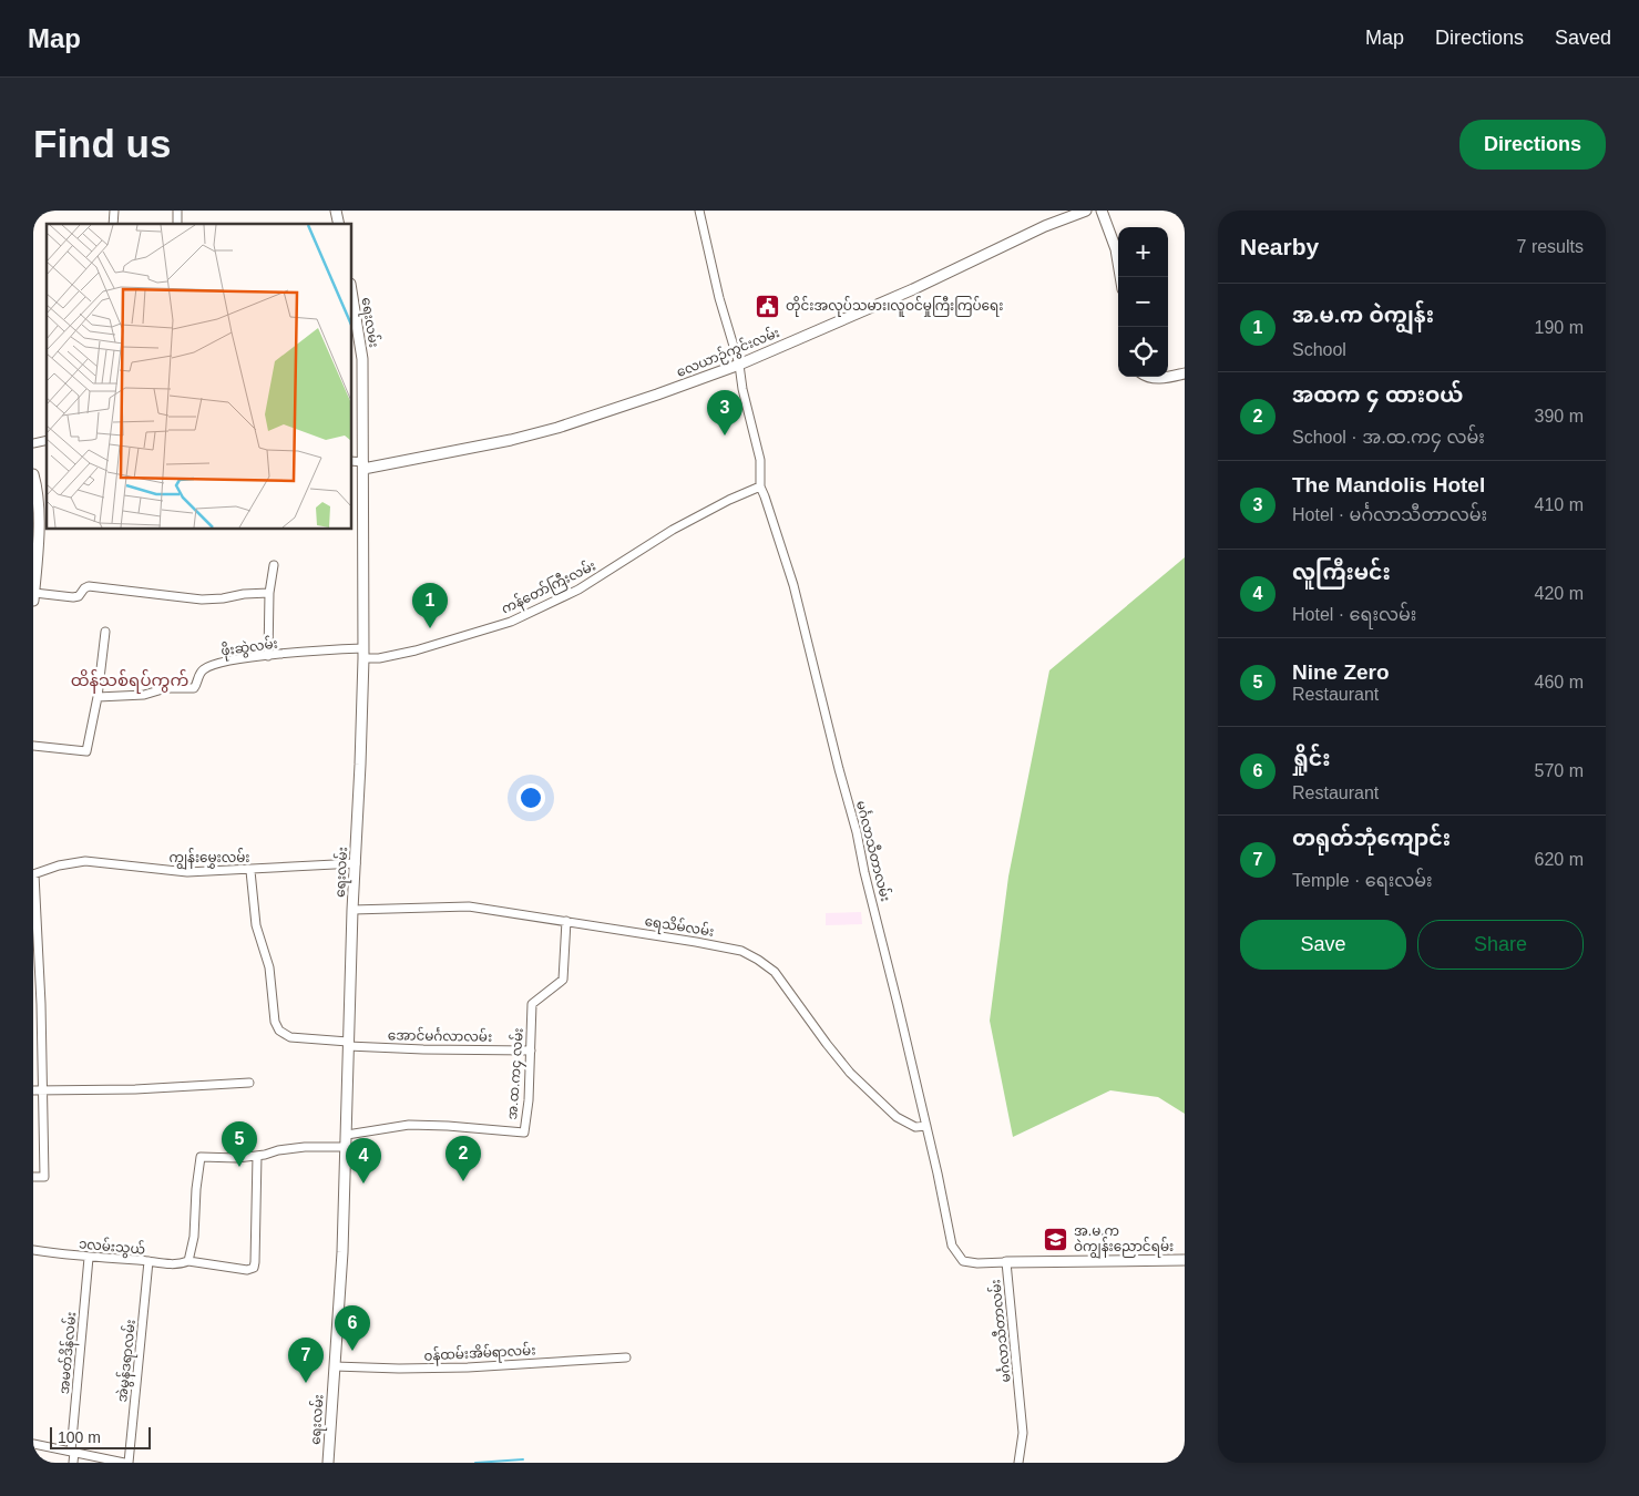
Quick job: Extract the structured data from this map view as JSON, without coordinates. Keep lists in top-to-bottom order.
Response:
{
  "streets": {
    "street": [
      "ရေးလမ်း",
      "လေယာဉ်ကွင်းလမ်း",
      "ကန်တော်ကြီးလမ်း",
      "ဖိုးဆွဲလမ်း",
      "မင်္ဂလာသီတာလမ်း",
      "ကျွန်းမွှေးလမ်း",
      "ရေသိမ်လမ်း",
      "အောင်မင်္ဂလာလမ်း",
      "အ.ထ.က၄ လမ်း",
      "၁လမ်းသွယ်",
      "အမတ်ဒိန်လမ်း",
      "၀န်ထမ်းအိမ်ရာလမ်း",
      "အဲမွန်ဒရာလမ်း"
    ]
  },
  "crossings": [
    ["ရေးလမ်း", "လေယာဉ်ကွင်းလမ်း"],
    ["ရေးလမ်း", "ကန်တော်ကြီးလမ်း"],
    ["ရေးလမ်း", "ဖိုးဆွဲလမ်း"],
    ["ရေးလမ်း", "ကျွန်းမွှေးလမ်း"],
    ["ရေးလမ်း", "ရေသိမ်လမ်း"],
    ["ရေးလမ်း", "အောင်မင်္ဂလာလမ်း"],
    ["ရေးလမ်း", "အ.ထ.က၄ လမ်း"],
    ["ရေးလမ်း", "၀န်ထမ်းအိမ်ရာလမ်း"],
    ["လေယာဉ်ကွင်းလမ်း", "မင်္ဂလာသီတာလမ်း"],
    ["ကန်တော်ကြီးလမ်း", "ဖိုးဆွဲလမ်း"],
    ["ကန်တော်ကြီးလမ်း", "မင်္ဂလာသီတာလမ်း"],
    ["မင်္ဂလာသီတာလမ်း", "ရေသိမ်လမ်း"],
    ["ကျွန်းမွှေးလမ်း", "အောင်မင်္ဂလာလမ်း"],
    ["ရေသိမ်လမ်း", "အ.ထ.က၄ လမ်း"],
    ["အောင်မင်္ဂလာလမ်း", "အ.ထ.က၄ လမ်း"],
    ["၁လမ်းသွယ်", "အမတ်ဒိန်လမ်း"],
    ["၁လမ်းသွယ်", "အဲမွန်ဒရာလမ်း"]
  ],
  "districts": ["ထိန်သစ်ရပ်ကွက်"],
  "places": {
    "public building": ["တိုင်းအလုပ်သမား၊လူဝင်မှုကြီးကြပ်ရေး"],
    "school or university": ["အ.မ.က ဝဲကျွန်းညောင်ရမ်း"]
  },
  "scale_bar": "100 m",
  "page": {
    "header": "Map",
    "nav": ["Map", "Directions", "Saved"],
    "buttons": [
      "Directions",
      ["Save", "Share"]
    ],
    "title": "Find us",
    "heading": ["Nearby", "7 results"],
    "map_buttons": ["+", "−"],
    "list": [
      {
        "mark": "1",
        "name": "အ.မ.က ဝဲကျွန်း",
        "note": "School",
        "value": "190 m"
      },
      {
        "mark": "2",
        "name": "အထက ၄ ထားဝယ်",
        "note": "School · အ.ထ.က၄ လမ်း",
        "value": "390 m"
      },
      {
        "mark": "3",
        "name": "The Mandolis Hotel",
        "note": "Hotel · မင်္ဂလာသီတာလမ်း",
        "value": "410 m"
      },
      {
        "mark": "4",
        "name": "လူကြီးမင်း",
        "note": "Hotel · ရေးလမ်း",
        "value": "420 m"
      },
      {
        "mark": "5",
        "name": "Nine Zero",
        "note": "Restaurant",
        "value": "460 m"
      },
      {
        "mark": "6",
        "name": "ရှိုင်း",
        "note": "Restaurant",
        "value": "570 m"
      },
      {
        "mark": "7",
        "name": "တရုတ်ဘုံကျောင်း",
        "note": "Temple · ရေးလမ်း",
        "value": "620 m"
      }
    ],
    "pins": [
      "3",
      "1",
      "5",
      "2",
      "4",
      "6",
      "7"
    ],
    "scale": "100 m"
  }
}
